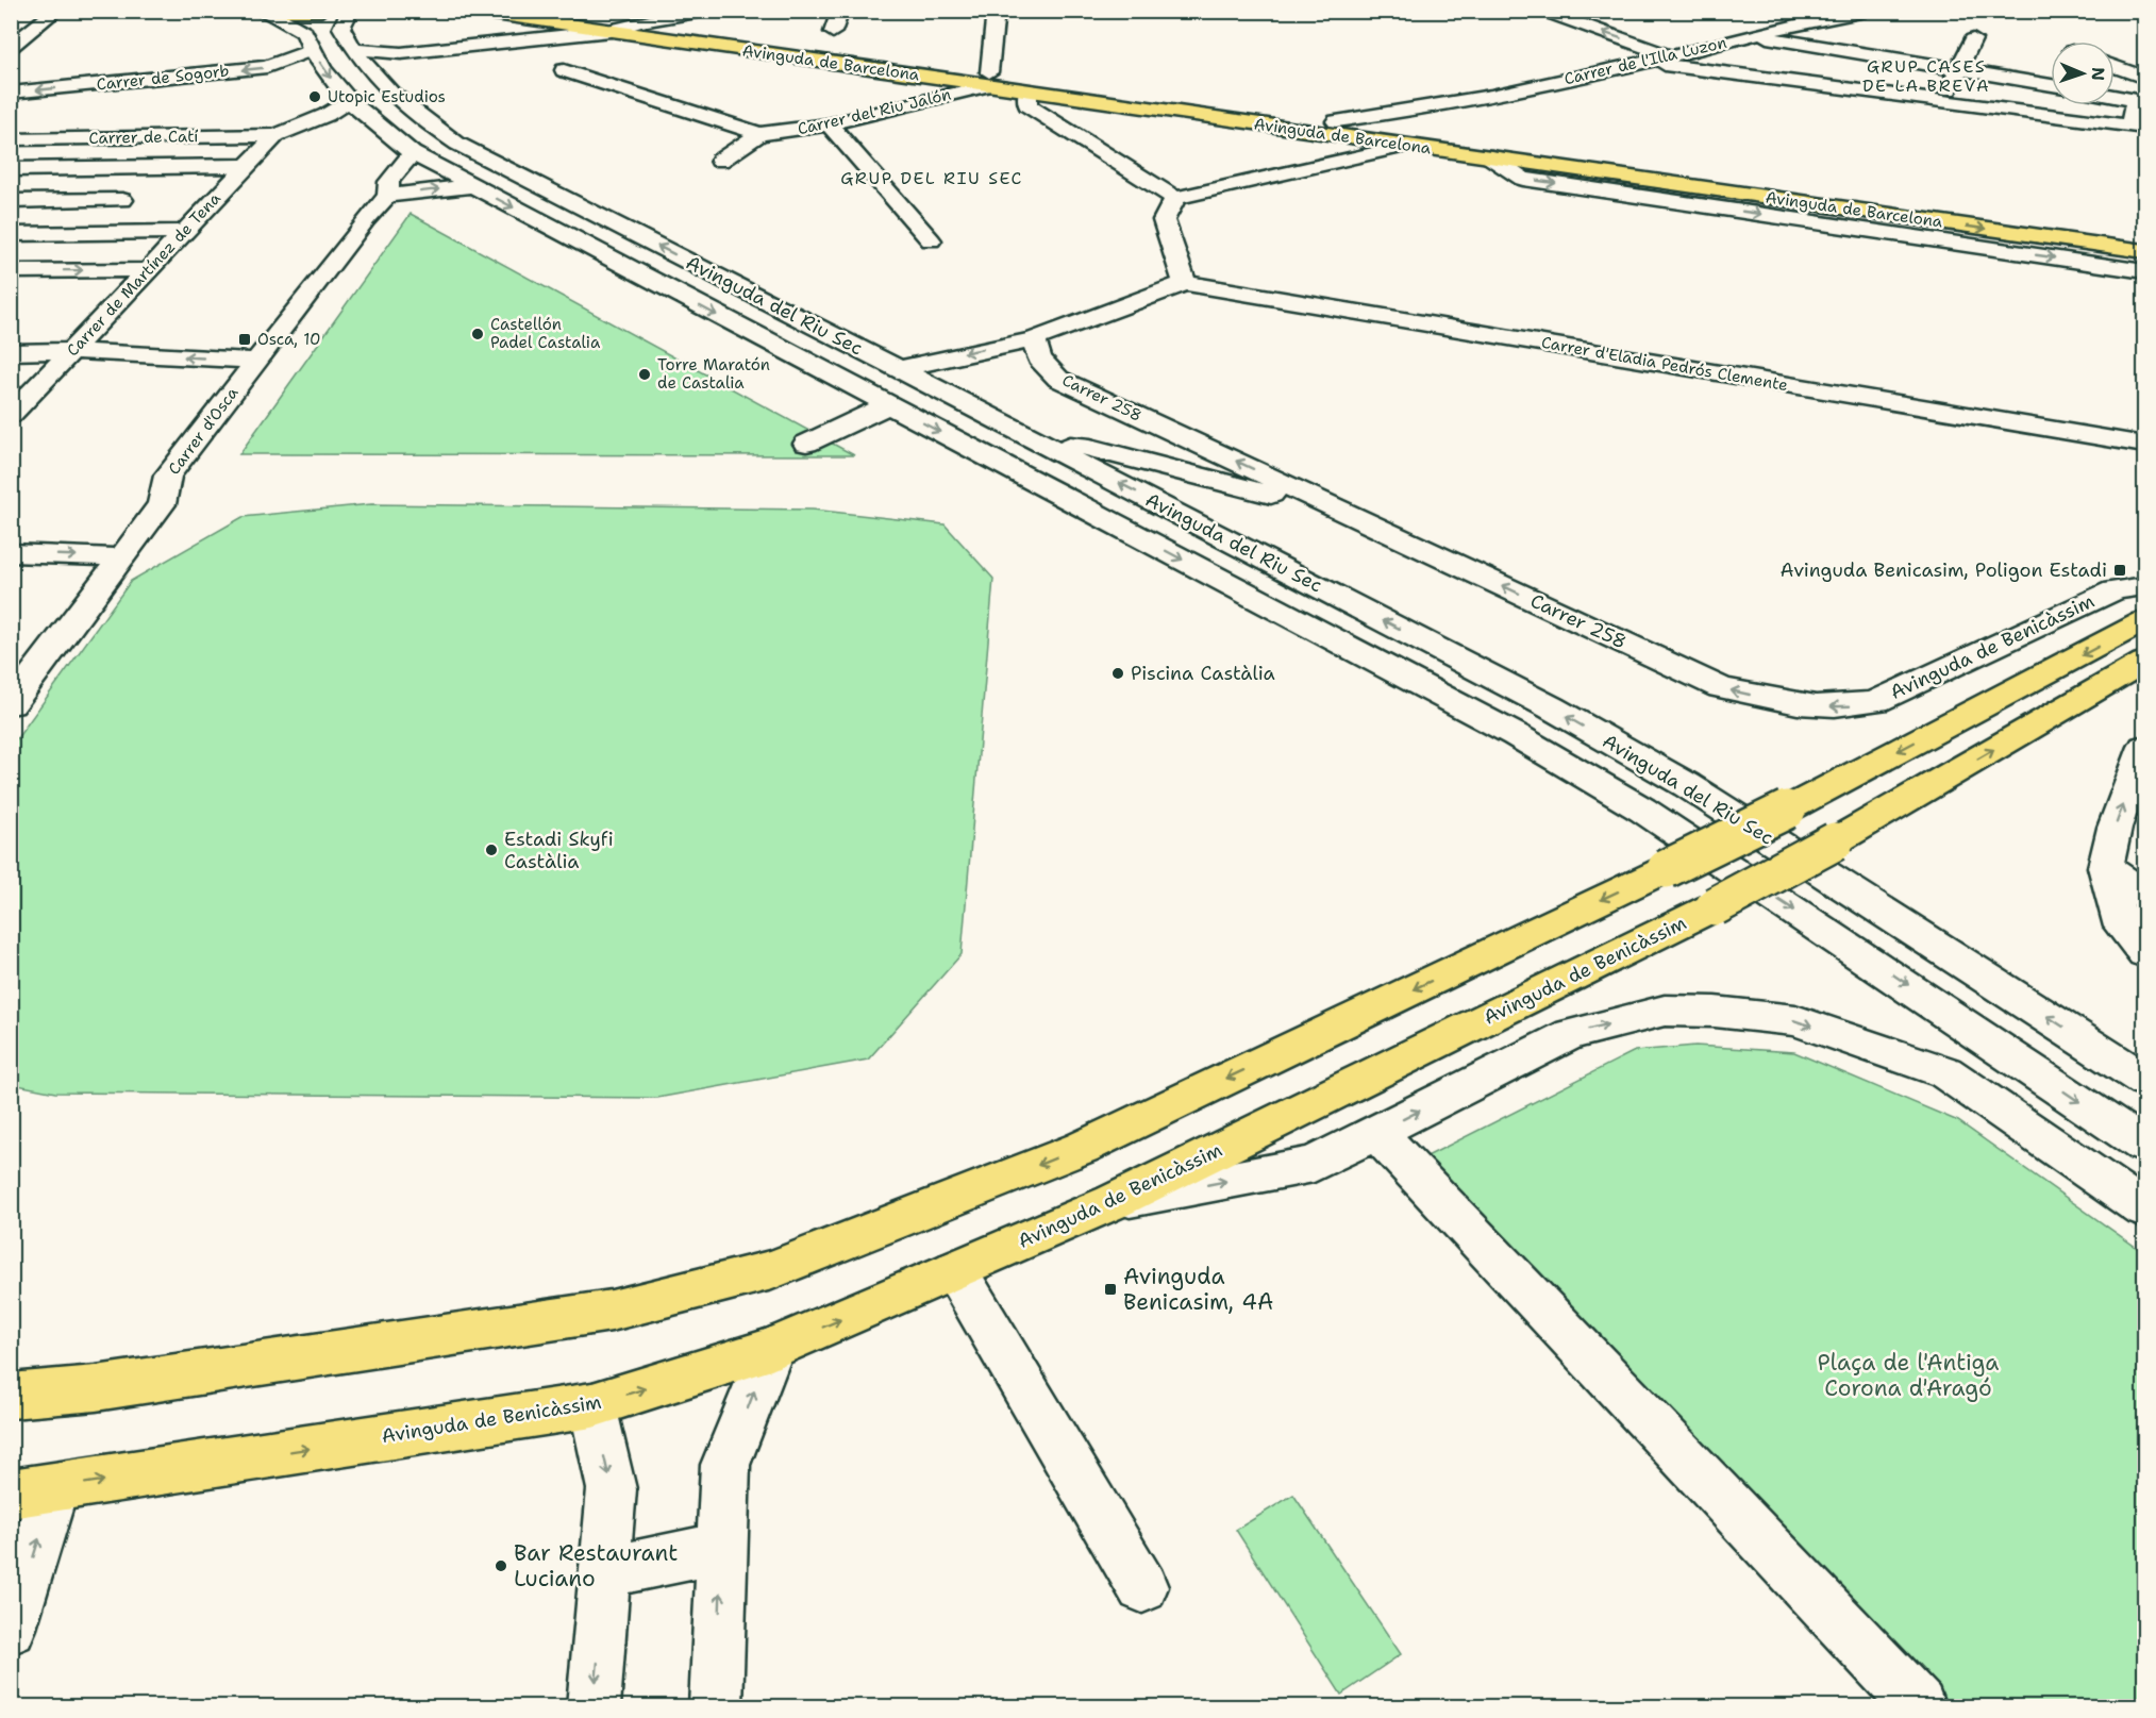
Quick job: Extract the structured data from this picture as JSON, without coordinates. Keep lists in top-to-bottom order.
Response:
{
  "streets": {
    "main road": ["Avinguda de Barcelona", "Avinguda de Benicàssim"],
    "street": [
      "Carrer de l'Illa Luzon",
      "Carrer de Sogorb",
      "Carrer del Riu Jalón",
      "Carrer de Catí",
      "Carrer de Martínez de Tena",
      "Avinguda del Riu Sec",
      "Carrer d'Eladia Pedrós Clemente",
      "Carrer 258",
      "Carrer d'Osca"
    ]
  },
  "crossings": [
    ["Carrer de l'Illa Luzon", "Avinguda de Barcelona"],
    ["Avinguda de Barcelona", "Carrer del Riu Jalón"],
    ["Carrer de Sogorb", "Avinguda del Riu Sec"],
    ["Carrer de Catí", "Carrer de Martínez de Tena"],
    ["Carrer de Catí", "Avinguda del Riu Sec"],
    ["Carrer de Martínez de Tena", "Avinguda del Riu Sec"],
    ["Avinguda del Riu Sec", "Carrer 258"],
    ["Avinguda del Riu Sec", "Carrer d'Osca"],
    ["Carrer 258", "Avinguda de Benicàssim"]
  ],
  "districts": ["GRUP CASES DE LA BREVA", "GRUP DEL RIU SEC"],
  "parks": ["Plaça de l'Antiga Corona d'Aragó"],
  "places": {
    "other": [
      "Utopic Estudios",
      "Castellón Padel Castalia",
      "Torre Maratón de Castalia",
      "Piscina Castàlia",
      "Estadi Skyfi Castàlia",
      "Bar Restaurant Luciano"
    ],
    "transit": ["Osca, 10", "Avinguda Benicasim, Poligon Estadi", "Avinguda Benicasim, 4A"]
  },
  "north": "right"
}
